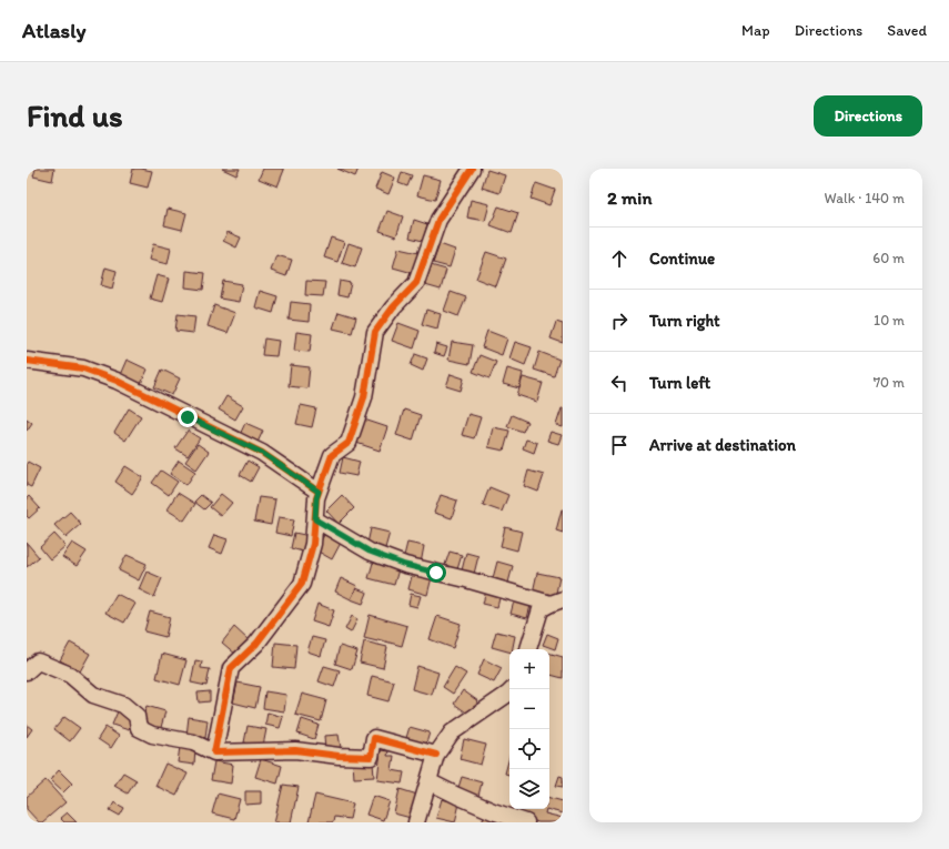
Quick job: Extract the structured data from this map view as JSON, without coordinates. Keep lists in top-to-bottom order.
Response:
{
  "page": {
    "header": "Atlasly",
    "nav": ["Map", "Directions", "Saved"],
    "buttons": "Directions",
    "title": "Find us",
    "heading": ["2 min", "Walk · 140 m"],
    "list": [
      ["Continue", "60 m"],
      ["Turn right", "10 m"],
      ["Turn left", "70 m"],
      "Arrive at destination"
    ],
    "map_buttons": ["+", "−"]
  }
}
